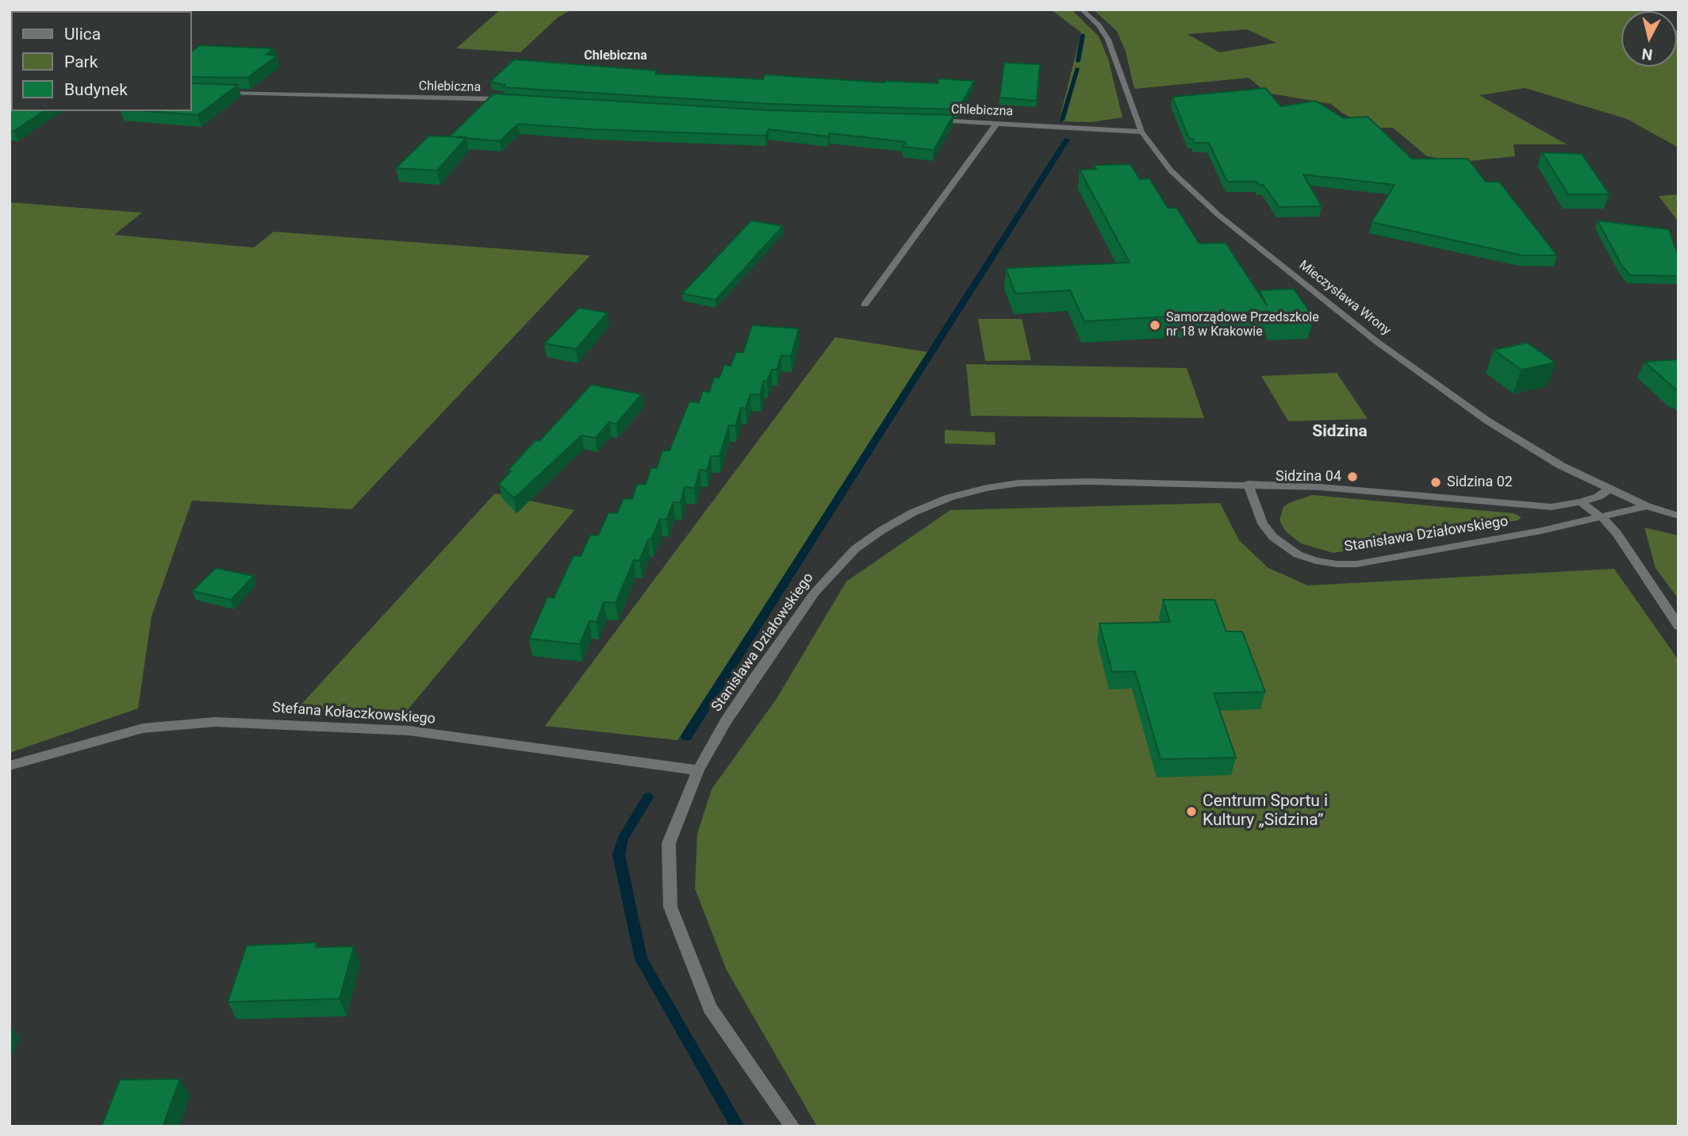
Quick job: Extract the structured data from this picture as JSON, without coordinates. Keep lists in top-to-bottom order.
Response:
{
  "streets": {
    "street": [
      "Chlebiczna",
      "Mieczysława Wrony",
      "Stanisława Działowskiego",
      "Stefana Kołaczkowskiego"
    ]
  },
  "crossings": [
    ["Chlebiczna", "Mieczysława Wrony"],
    ["Mieczysława Wrony", "Stanisława Działowskiego"],
    ["Stanisława Działowskiego", "Stefana Kołaczkowskiego"]
  ],
  "districts": ["Chlebiczna", "Sidzina"],
  "places": [
    "Samorządowe Przedszkole nr 18 w Krakowie",
    "Sidzina 04",
    "Sidzina 02",
    "Centrum Sportu i Kultury „Sidzina”"
  ],
  "legend": ["Ulica", "Park", "Budynek"],
  "north": "bottom"
}
